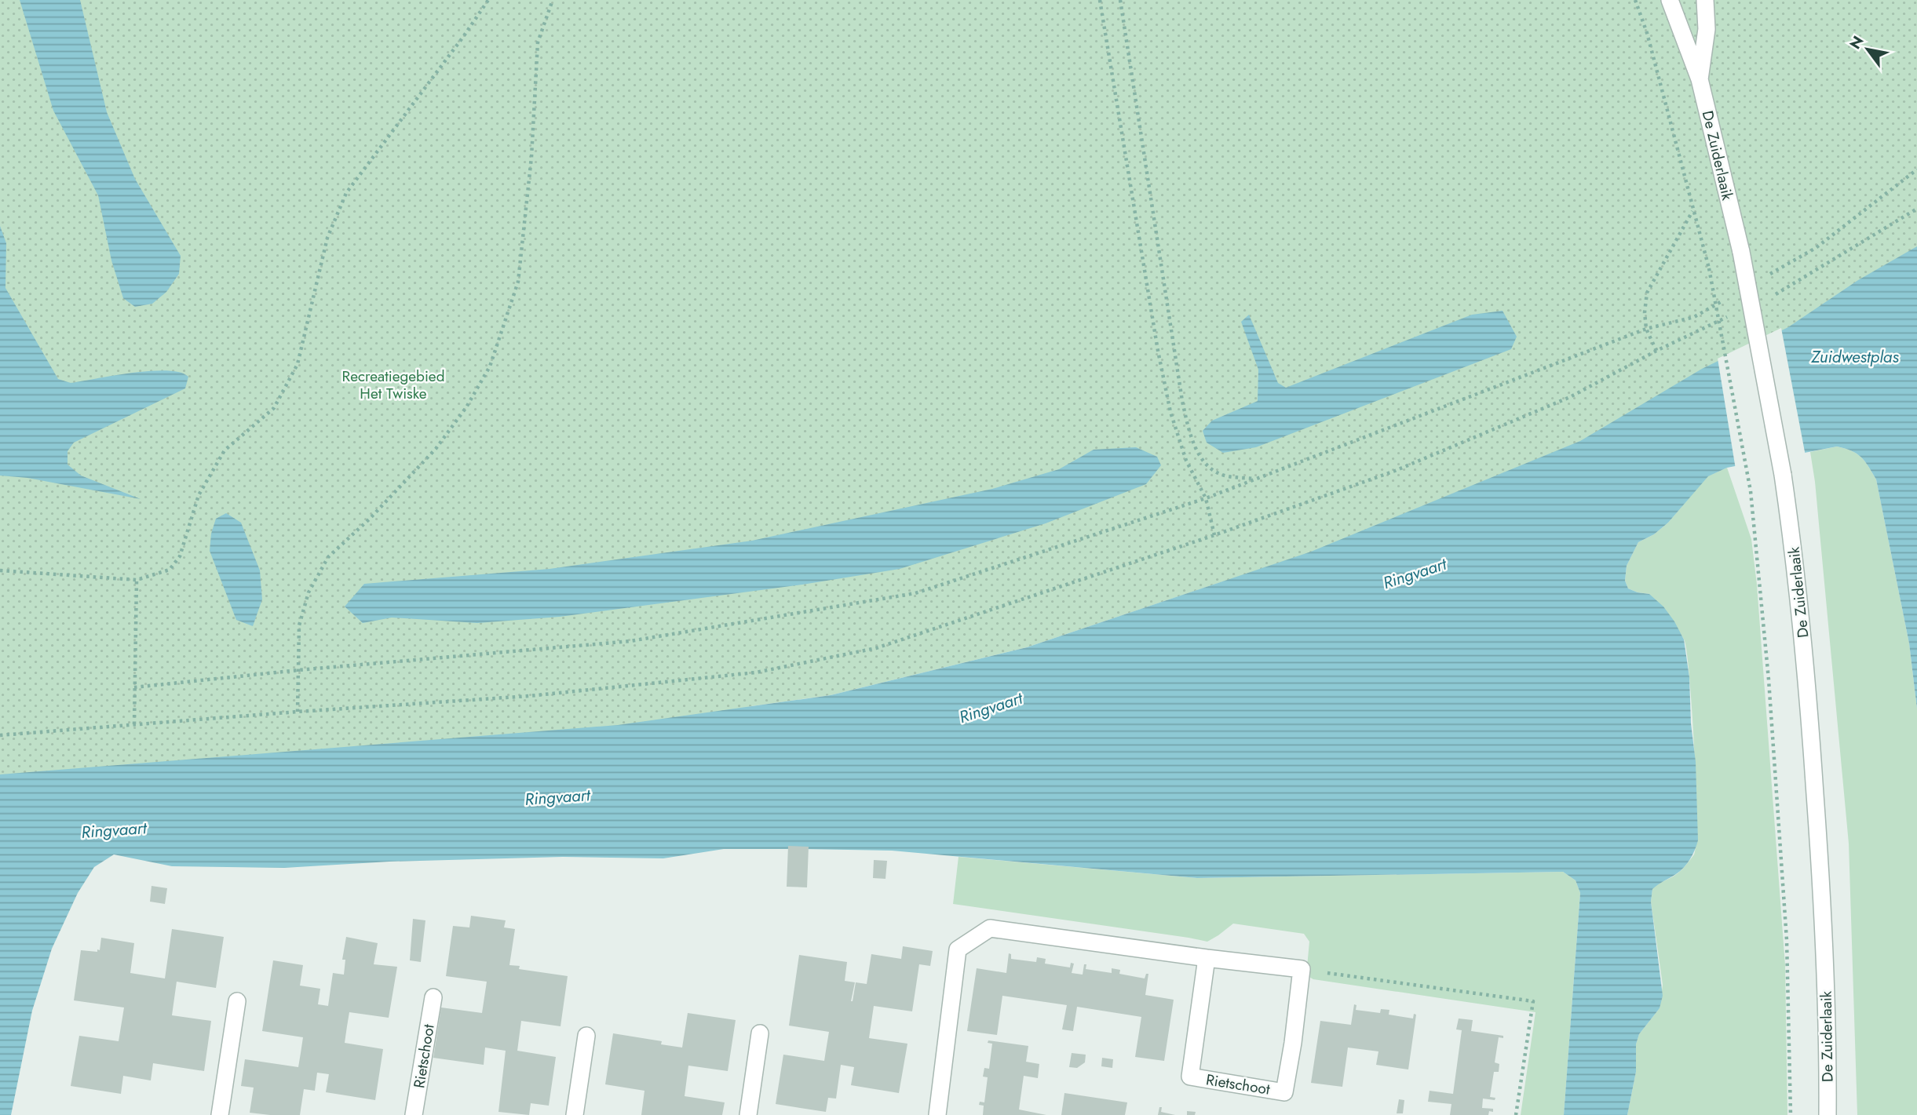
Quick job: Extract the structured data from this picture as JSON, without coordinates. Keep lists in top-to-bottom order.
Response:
{
  "streets": {
    "street": ["De Zuiderlaaik", "Rietschoot"]
  },
  "water": ["Zuidwestplas", "Ringvaart"],
  "parks": ["Recreatiegebied Het Twiske"],
  "north": "top left"
}
